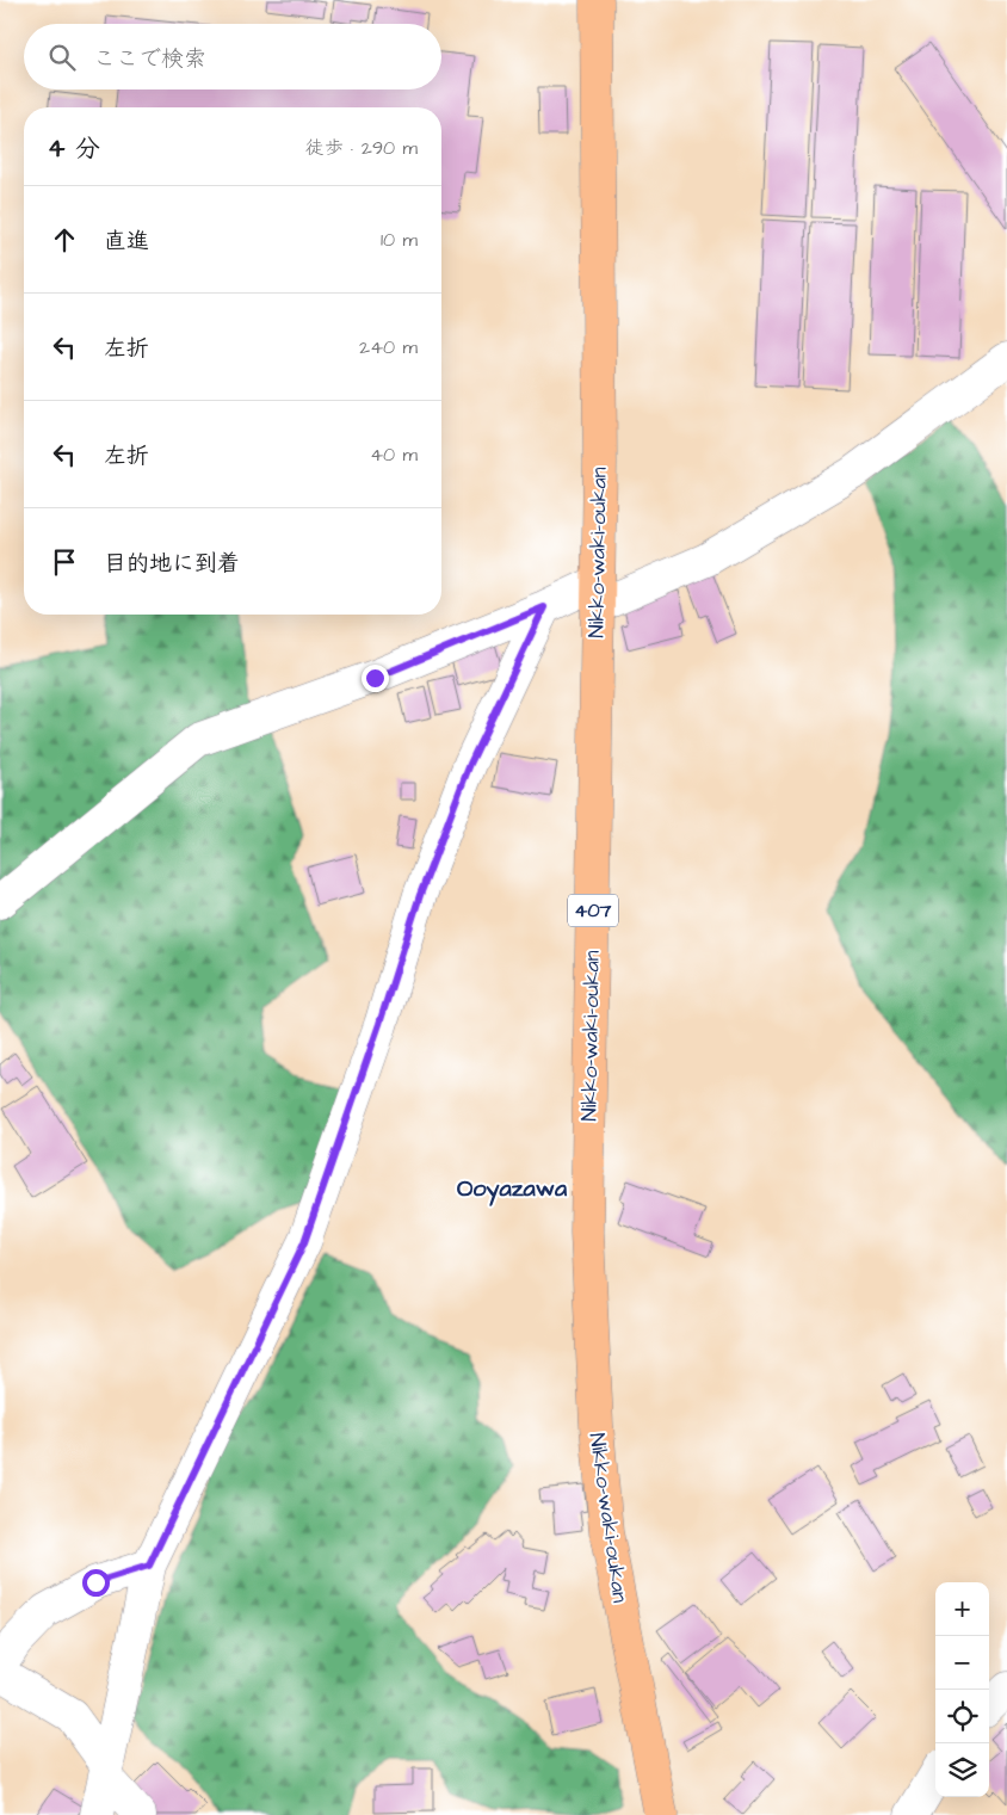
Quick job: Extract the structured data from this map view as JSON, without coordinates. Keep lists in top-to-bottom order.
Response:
{
  "streets": {
    "highway": ["Nikko-waki-oukan", "407"]
  },
  "districts": ["Ooyazawa"],
  "page": {
    "search": "ここで検索",
    "heading": ["4 分", "徒歩 · 290 m"],
    "list": [
      ["直進", "10 m"],
      ["左折", "240 m"],
      ["左折", "40 m"],
      "目的地に到着"
    ],
    "map_buttons": ["+", "−"]
  }
}
